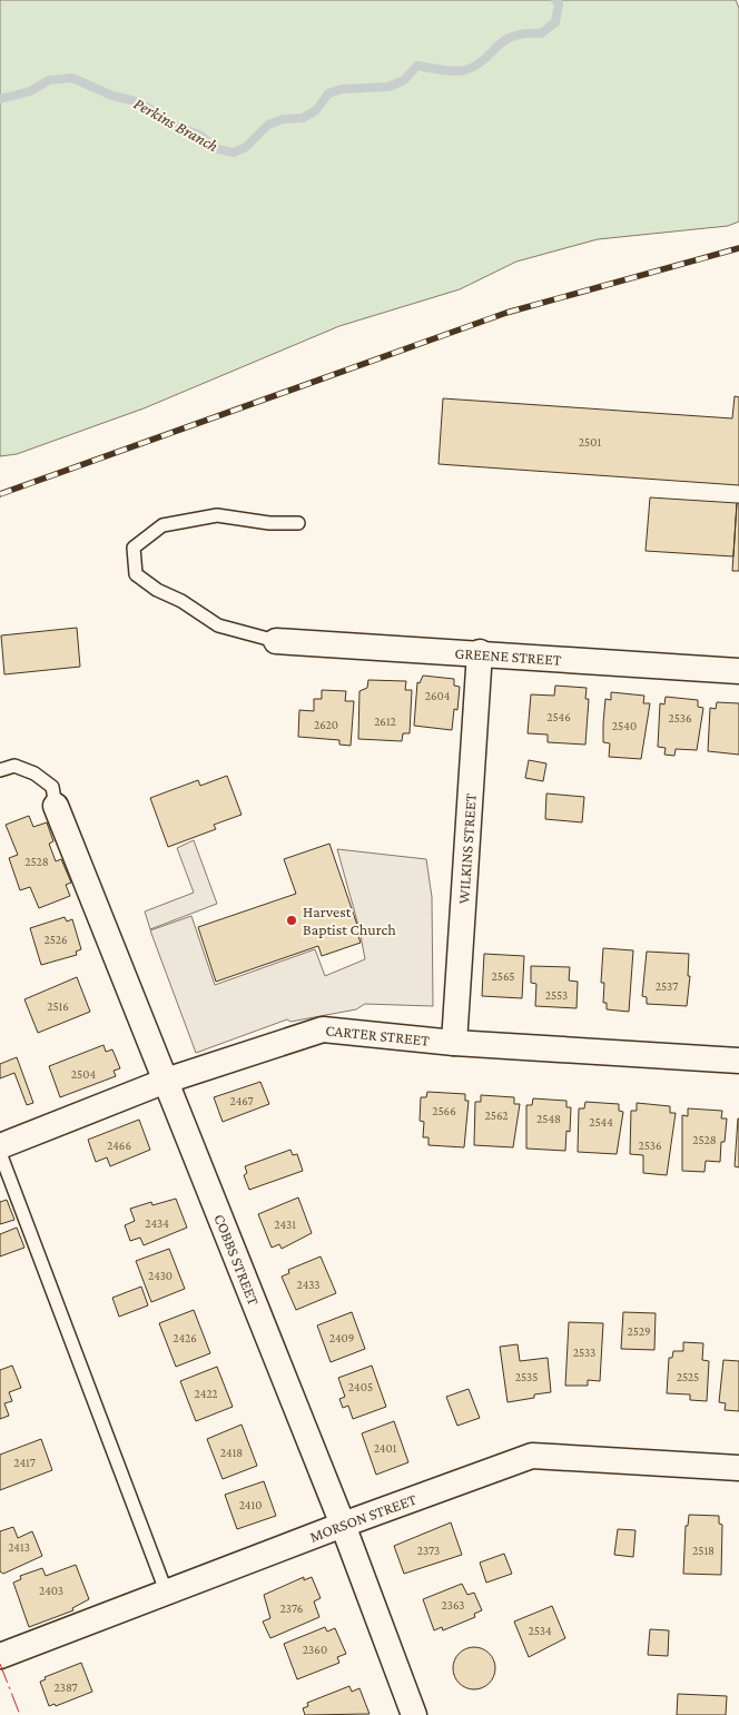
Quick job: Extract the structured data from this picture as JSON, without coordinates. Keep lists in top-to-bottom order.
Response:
{
  "streets": {
    "street": [
      "GREENE STREET",
      "WILKINS STREET",
      "CARTER STREET",
      "COBBS STREET",
      "MORSON STREET"
    ]
  },
  "crossings": [
    ["GREENE STREET", "WILKINS STREET"],
    ["WILKINS STREET", "CARTER STREET"],
    ["CARTER STREET", "COBBS STREET"],
    ["COBBS STREET", "MORSON STREET"]
  ],
  "water": ["Perkins Branch"],
  "places": ["Harvest Baptist Church"],
  "house_numbers": [
    "2501",
    "2604",
    "2546",
    "2536",
    "2612",
    "2620",
    "2540",
    "2528",
    "2526",
    "2565",
    "2537",
    "2553",
    "2516",
    "2504",
    "2467",
    "2566",
    "2562",
    "2548",
    "2544",
    "2528",
    "2466",
    "2536",
    "2434",
    "2431",
    "2430",
    "2433",
    "2529",
    "2426",
    "2409",
    "2533",
    "2535",
    "2525",
    "2405",
    "2422",
    "2401",
    "2418",
    "2417",
    "2410",
    "2413",
    "2373",
    "2518",
    "2403",
    "2363",
    "2376",
    "2534",
    "2360",
    "2387"
  ]
}
